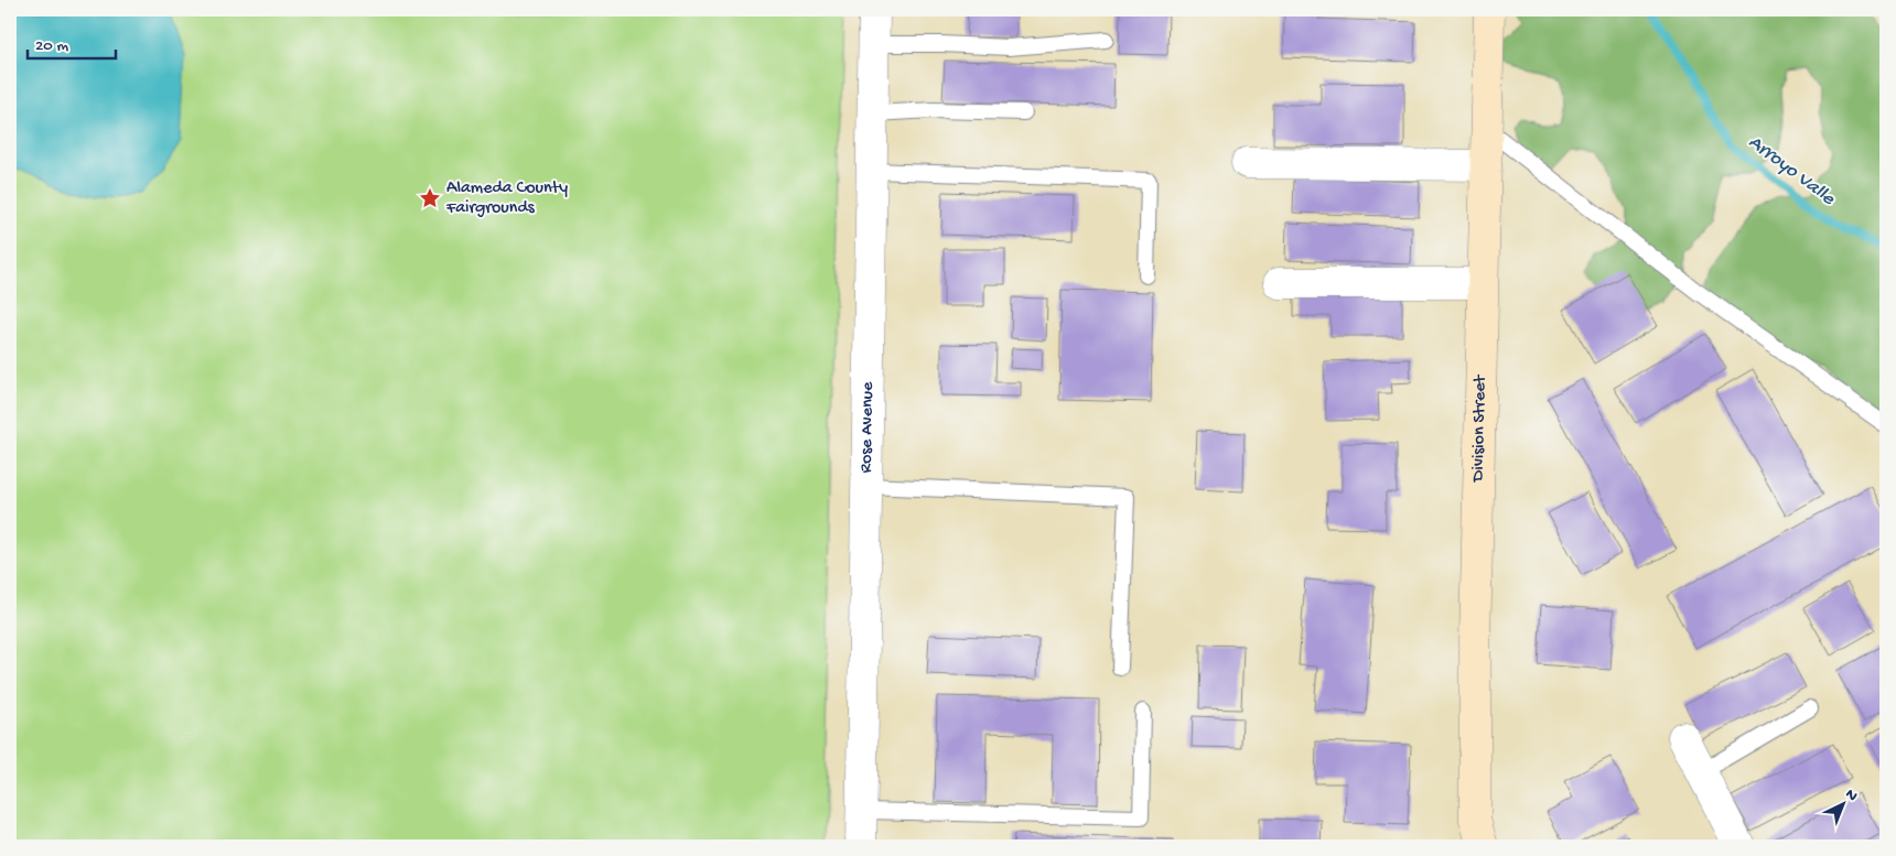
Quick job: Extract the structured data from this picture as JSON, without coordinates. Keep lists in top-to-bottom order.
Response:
{
  "streets": {
    "street": ["Rose Avenue", "Division Street"]
  },
  "water": ["Arroyo Valle"],
  "places": {
    "place": ["Alameda County Fairgrounds"]
  },
  "scale_bar": "20 m",
  "north": "top right"
}
